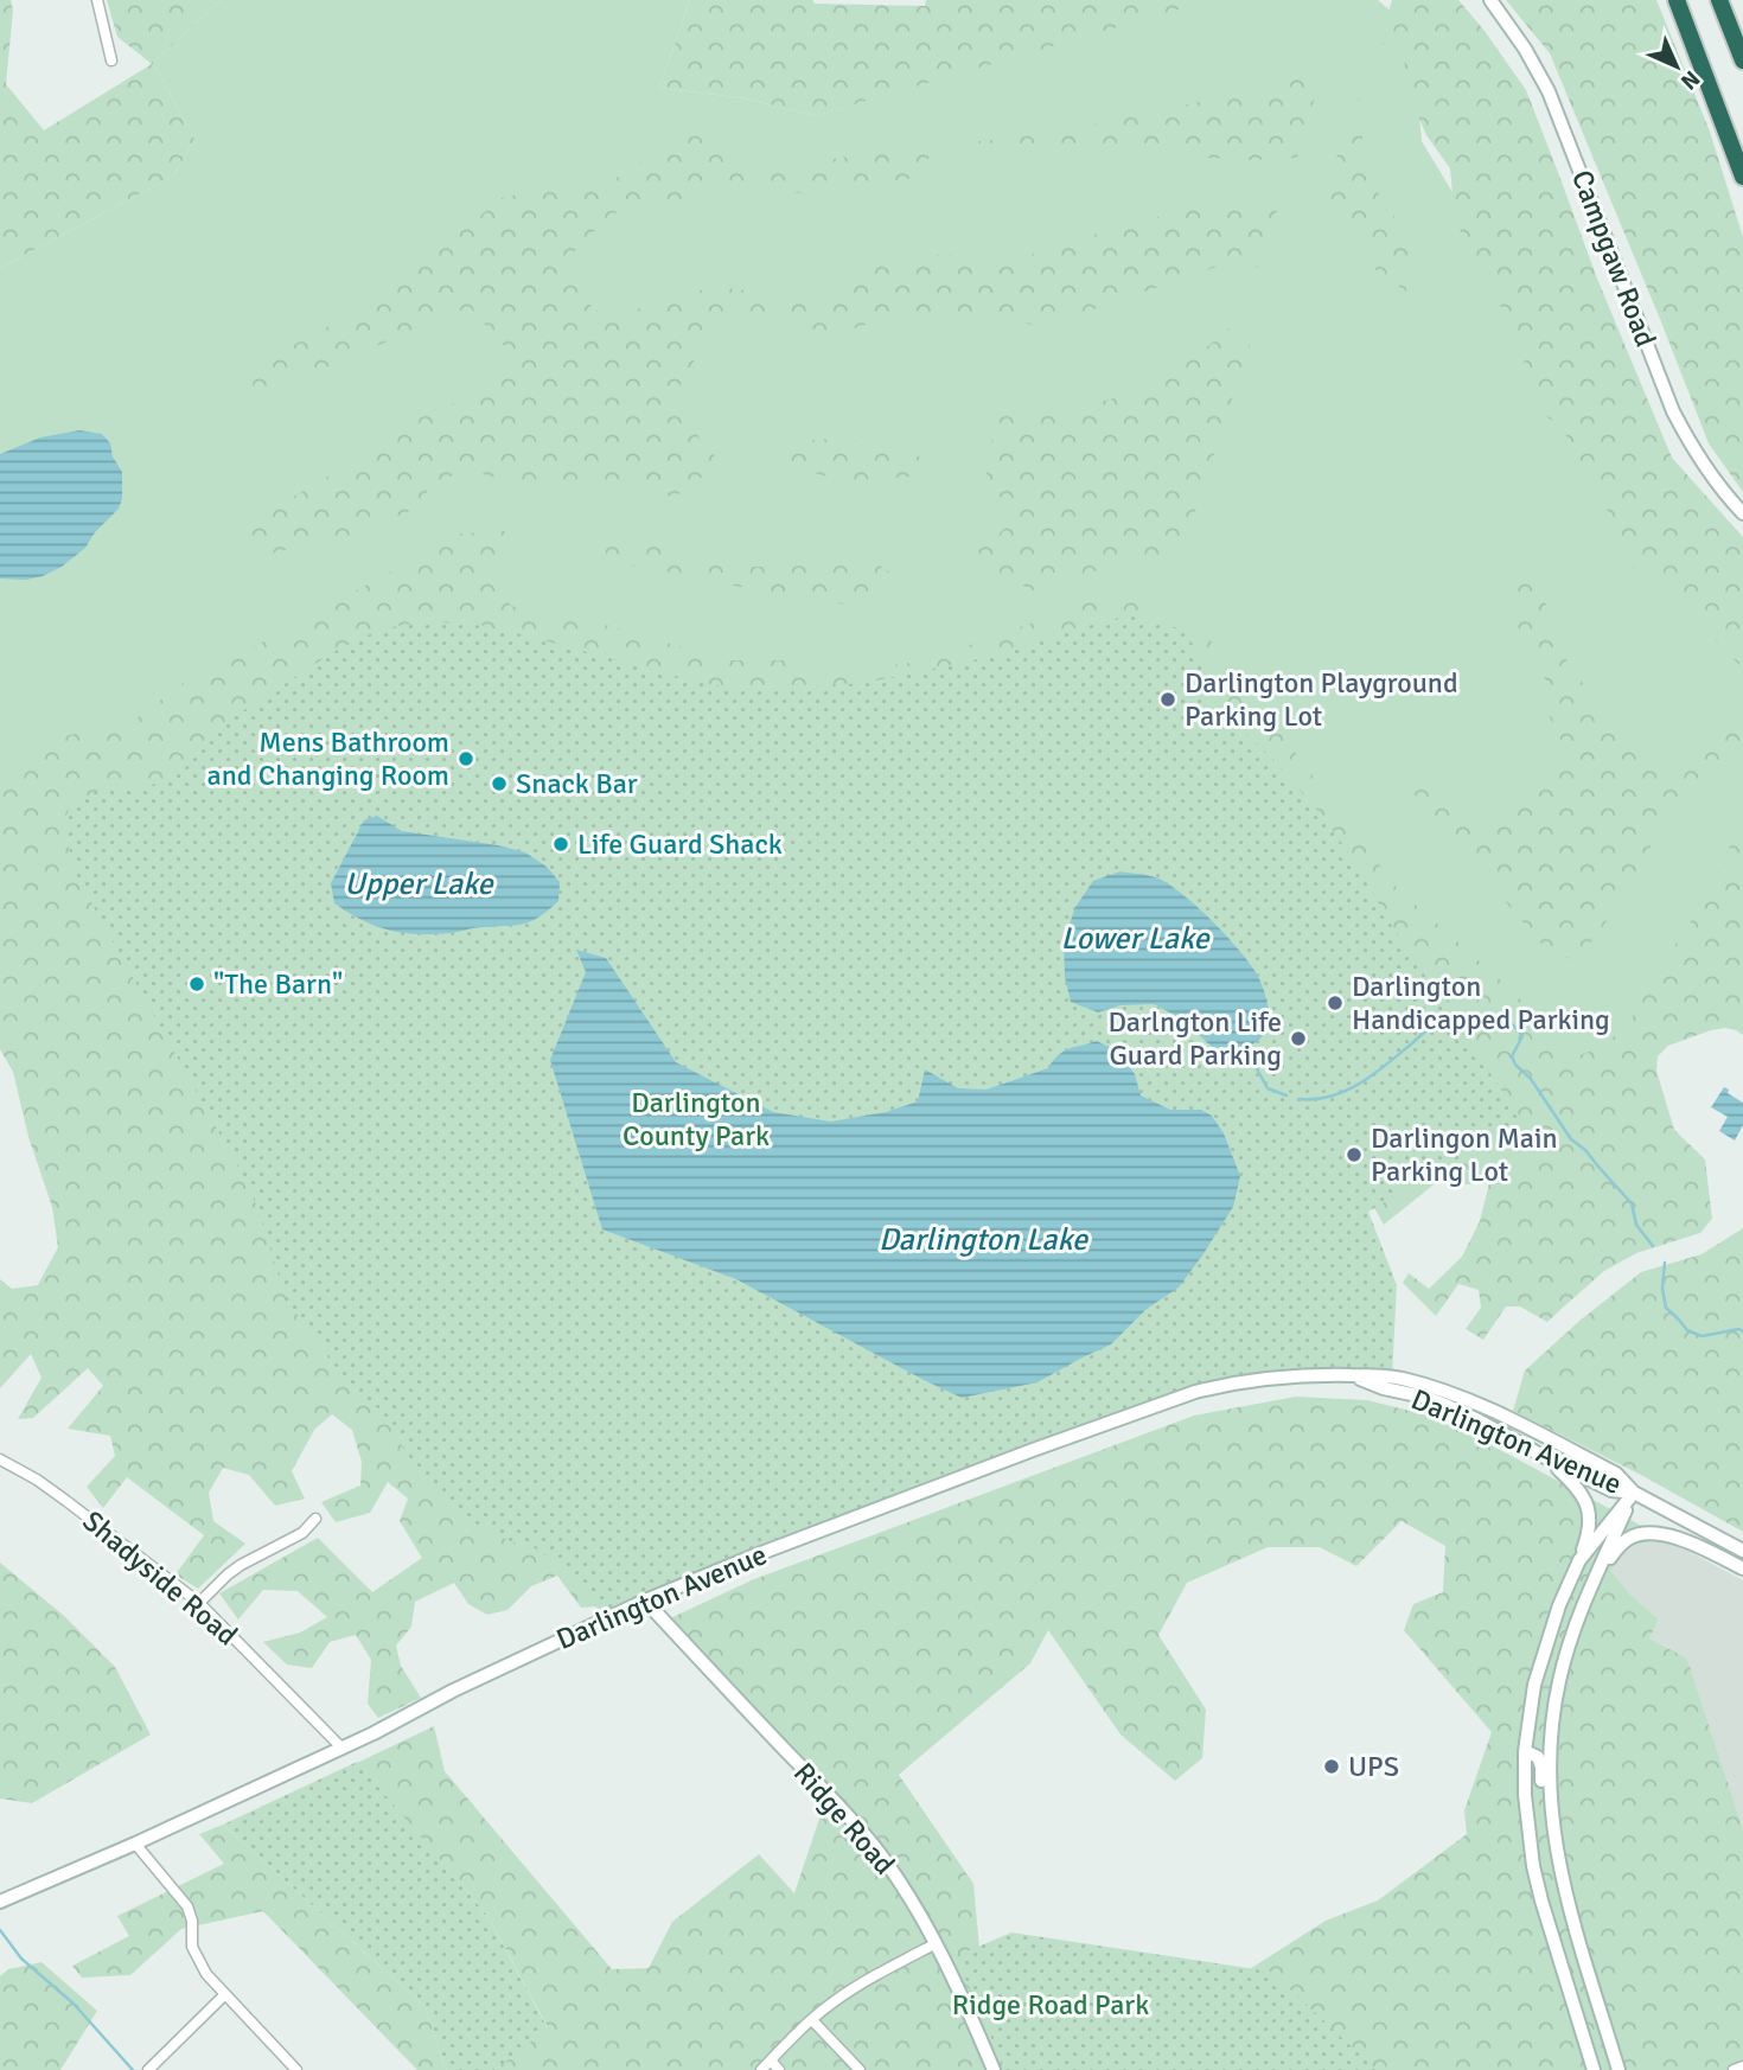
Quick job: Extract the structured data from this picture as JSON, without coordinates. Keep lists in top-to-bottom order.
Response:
{
  "streets": {
    "main road": ["Campgaw Road", "Darlington Avenue", "Ridge Road"],
    "street": ["Shadyside Road"]
  },
  "crossings": [
    ["Darlington Avenue", "Shadyside Road"],
    ["Darlington Avenue", "Ridge Road"]
  ],
  "water": ["Upper Lake", "Lower Lake", "Darlington Lake"],
  "parks": ["Darlington County Park", "Ridge Road Park"],
  "places": [
    "Darlington Playground Parking Lot",
    "Mens Bathroom and Changing Room",
    "Snack Bar",
    "Life Guard Shack",
    "\"The Barn\"",
    "Darlington Handicapped Parking",
    "Darlngton Life Guard Parking",
    "Darlingon Main Parking Lot",
    "UPS"
  ],
  "north": "bottom right"
}
